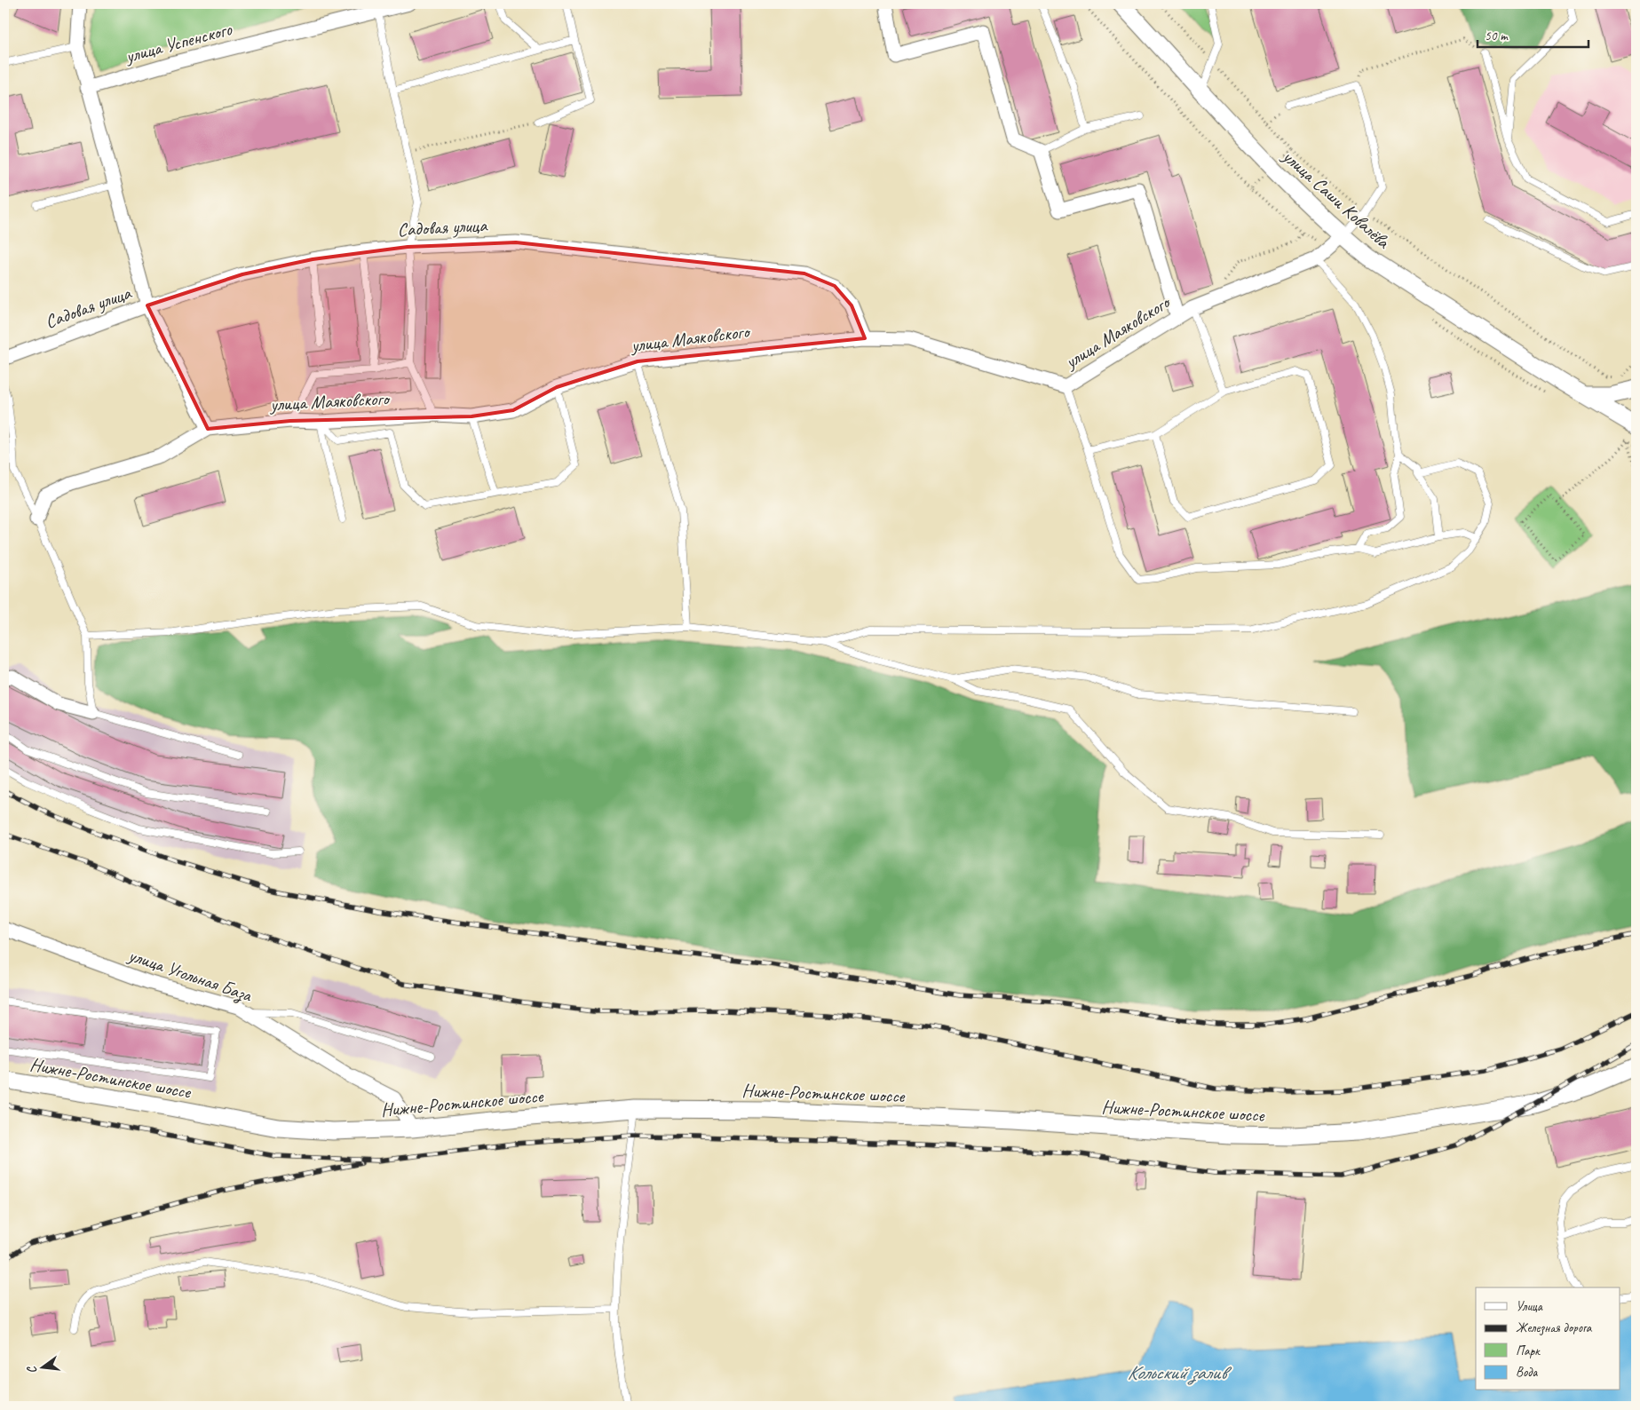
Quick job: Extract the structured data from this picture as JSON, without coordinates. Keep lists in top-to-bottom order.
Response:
{
  "streets": {
    "street": [
      "улица Успенского",
      "улица Саши Ковалёва",
      "Садовая улица",
      "улица Маяковского",
      "улица Угольная База",
      "Нижне-Ростинское шоссе"
    ]
  },
  "crossings": [
    ["улица Саши Ковалёва", "улица Маяковского"],
    ["Садовая улица", "улица Маяковского"],
    ["улица Угольная База", "Нижне-Ростинское шоссе"]
  ],
  "water": ["Кольский залив"],
  "legend": [
    "Улица",
    "Железная дорога",
    "Парк",
    "Вода"
  ],
  "scale_bar": "50 m",
  "north": "left"
}
